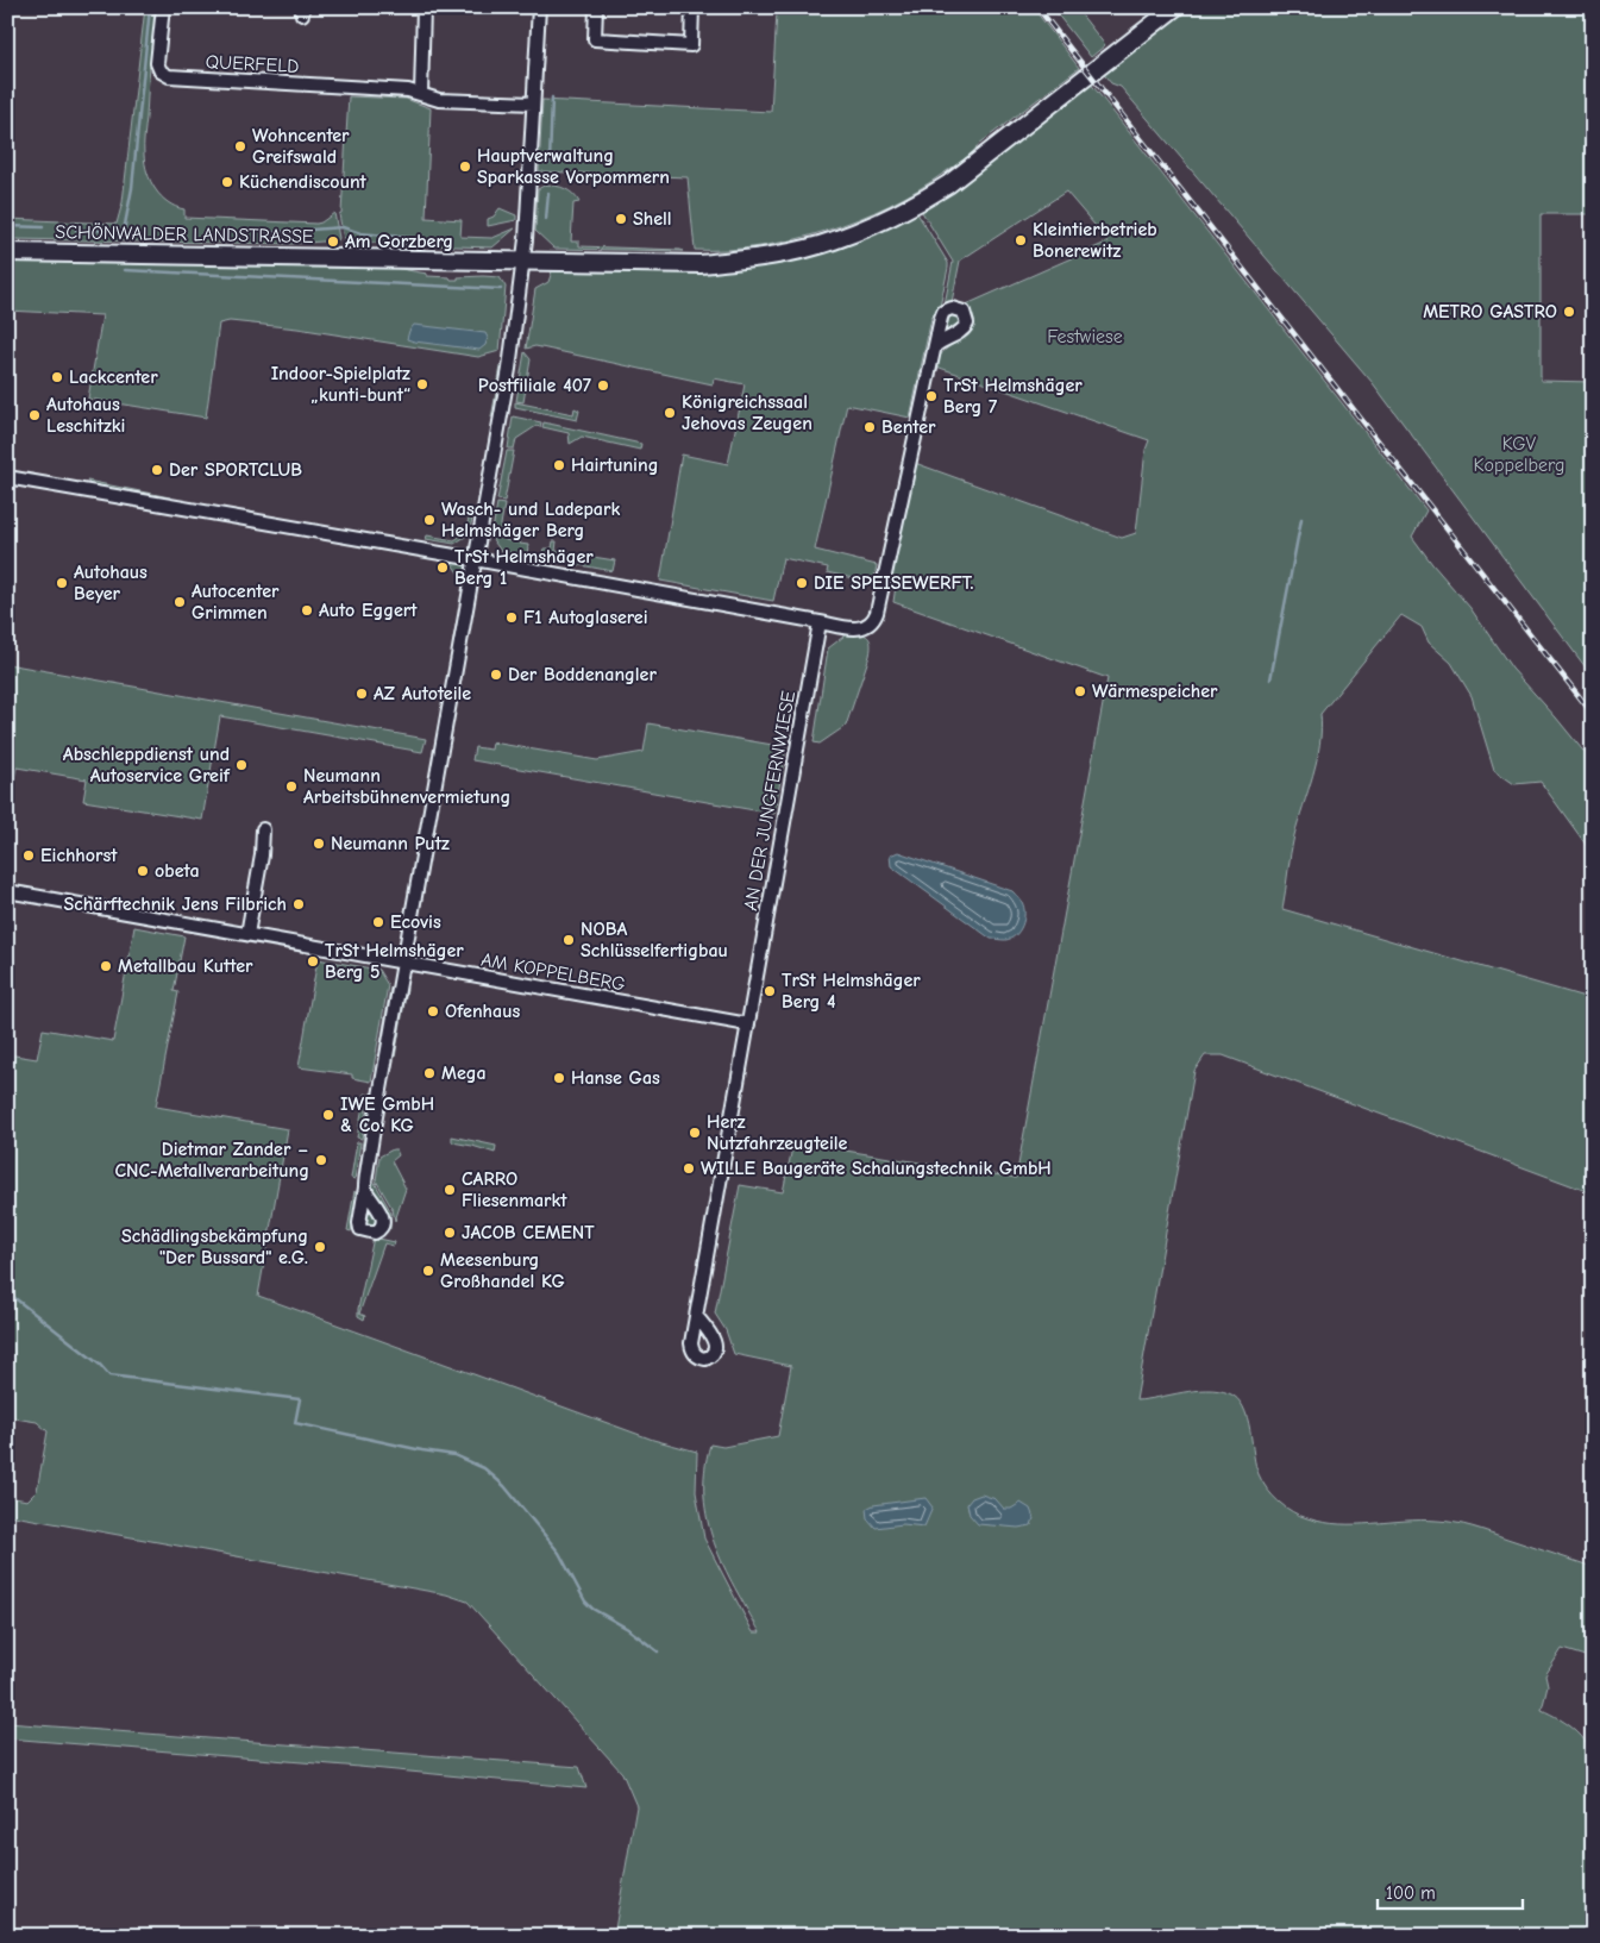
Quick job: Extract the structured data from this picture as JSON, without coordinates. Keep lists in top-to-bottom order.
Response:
{
  "streets": {
    "main road": ["SCHÖNWALDER LANDSTRASSE"],
    "street": ["QUERFELD", "AN DER JUNGFERNWIESE", "AM KOPPELBERG"]
  },
  "crossings": [
    ["AN DER JUNGFERNWIESE", "AM KOPPELBERG"]
  ],
  "parks": ["Festwiese", "KGV Koppelberg"],
  "places": [
    "Wohncenter Greifswald",
    "Hauptverwaltung Sparkasse Vorpommern",
    "Küchendiscount",
    "Shell",
    "Kleintierbetrieb Bonerewitz",
    "Am Gorzberg",
    "METRO GASTRO",
    "Lackcenter",
    "Indoor-Spielplatz „kunti-bunt“",
    "Postfiliale 407",
    "TrSt Helmshäger Berg 7",
    "Königreichssaal Jehovas Zeugen",
    "Autohaus Leschitzki",
    "Benter",
    "Hairtuning",
    "Der SPORTCLUB",
    "Wasch- und Ladepark Helmshäger Berg",
    "TrSt Helmshäger Berg 1",
    "Autohaus Beyer",
    "DIE SPEISEWERFT.",
    "Autocenter Grimmen",
    "Auto Eggert",
    "F1 Autoglaserei",
    "Der Boddenangler",
    "Wärmespeicher",
    "AZ Autoteile",
    "Abschleppdienst und Autoservice Greif",
    "Neumann Arbeitsbühnenvermietung",
    "Neumann Putz",
    "Eichhorst",
    "obeta",
    "Schärftechnik Jens Filbrich",
    "Ecovis",
    "NOBA Schlüsselfertigbau",
    "TrSt Helmshäger Berg 5",
    "Metallbau Kutter",
    "TrSt Helmshäger Berg 4",
    "Ofenhaus",
    "Mega",
    "Hanse Gas",
    "IWE GmbH & Co. KG",
    "Herz Nutzfahrzeugteile",
    "Dietmar Zander – CNC-Metallverarbeitung",
    "WILLE Baugeräte Schalungstechnik GmbH",
    "CARRO Fliesenmarkt",
    "JACOB CEMENT",
    "Schädlingsbekämpfung \"Der Bussard\" e.G.",
    "Meesenburg Großhandel KG"
  ],
  "scale_bar": "100 m"
}
